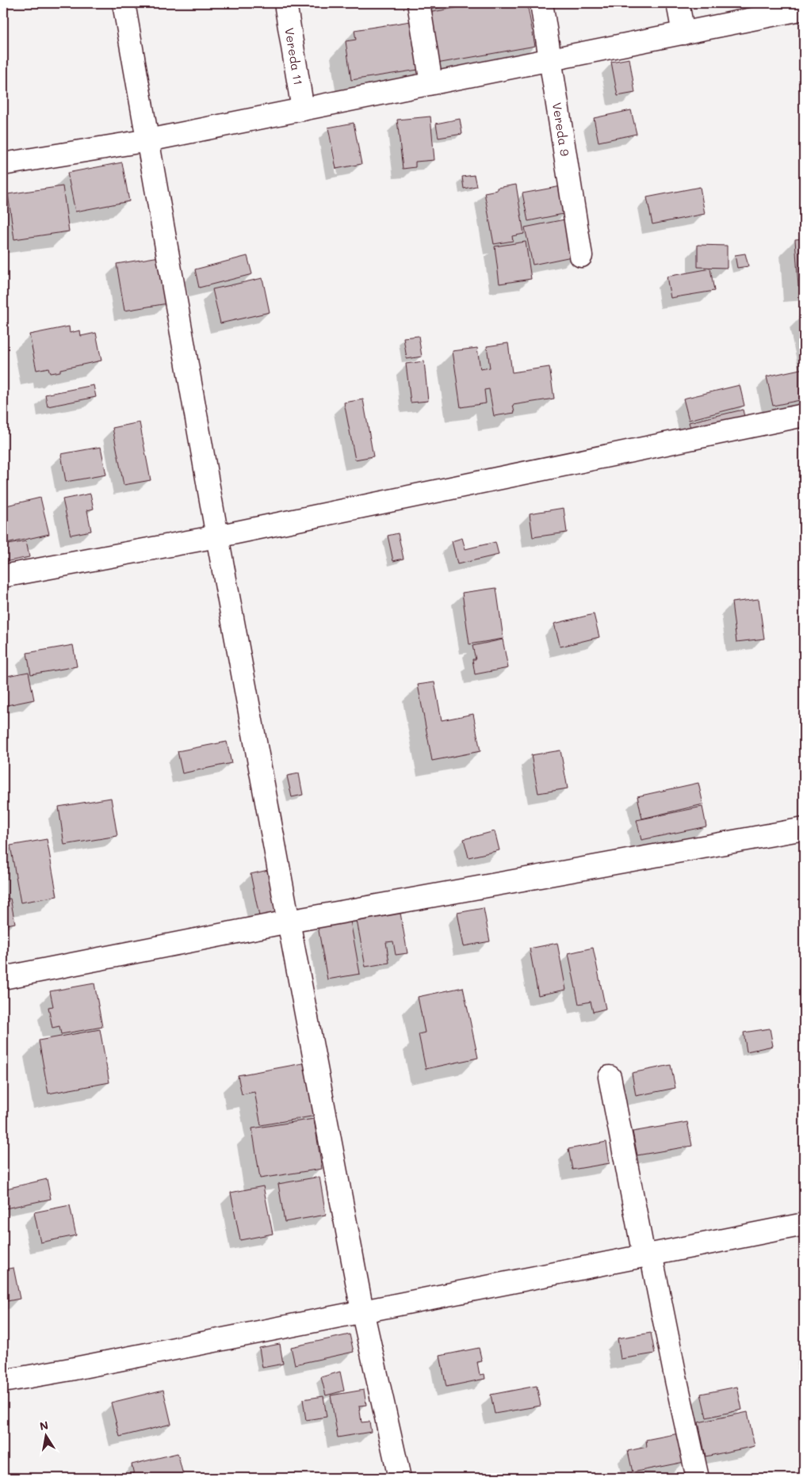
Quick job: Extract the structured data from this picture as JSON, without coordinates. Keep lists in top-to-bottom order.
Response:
{
  "streets": {
    "street": ["Vereda 11", "Vereda 9"]
  },
  "north": "top"
}
